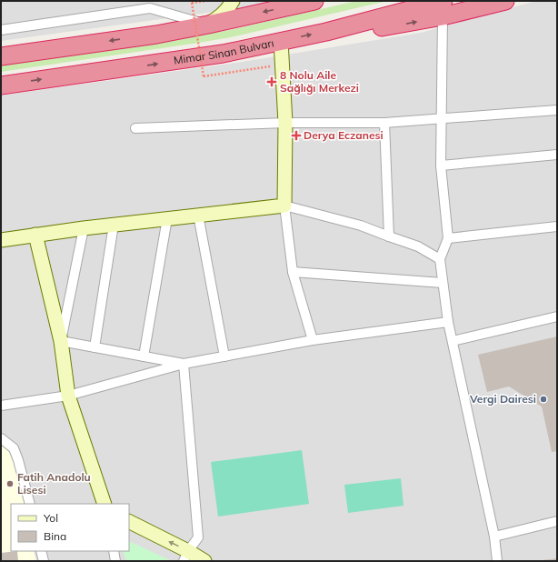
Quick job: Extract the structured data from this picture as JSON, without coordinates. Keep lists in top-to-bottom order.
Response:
{
  "streets": {
    "highway": ["Mimar Sinan Bulvarı"]
  },
  "places": {
    "health": ["8 Nolu Aile Sağlığı Merkezi", "Derya Eczanesi"],
    "other": ["Vergi Dairesi", "Fatih Anadolu Lisesi"]
  },
  "legend": ["Yol", "Bina"]
}
